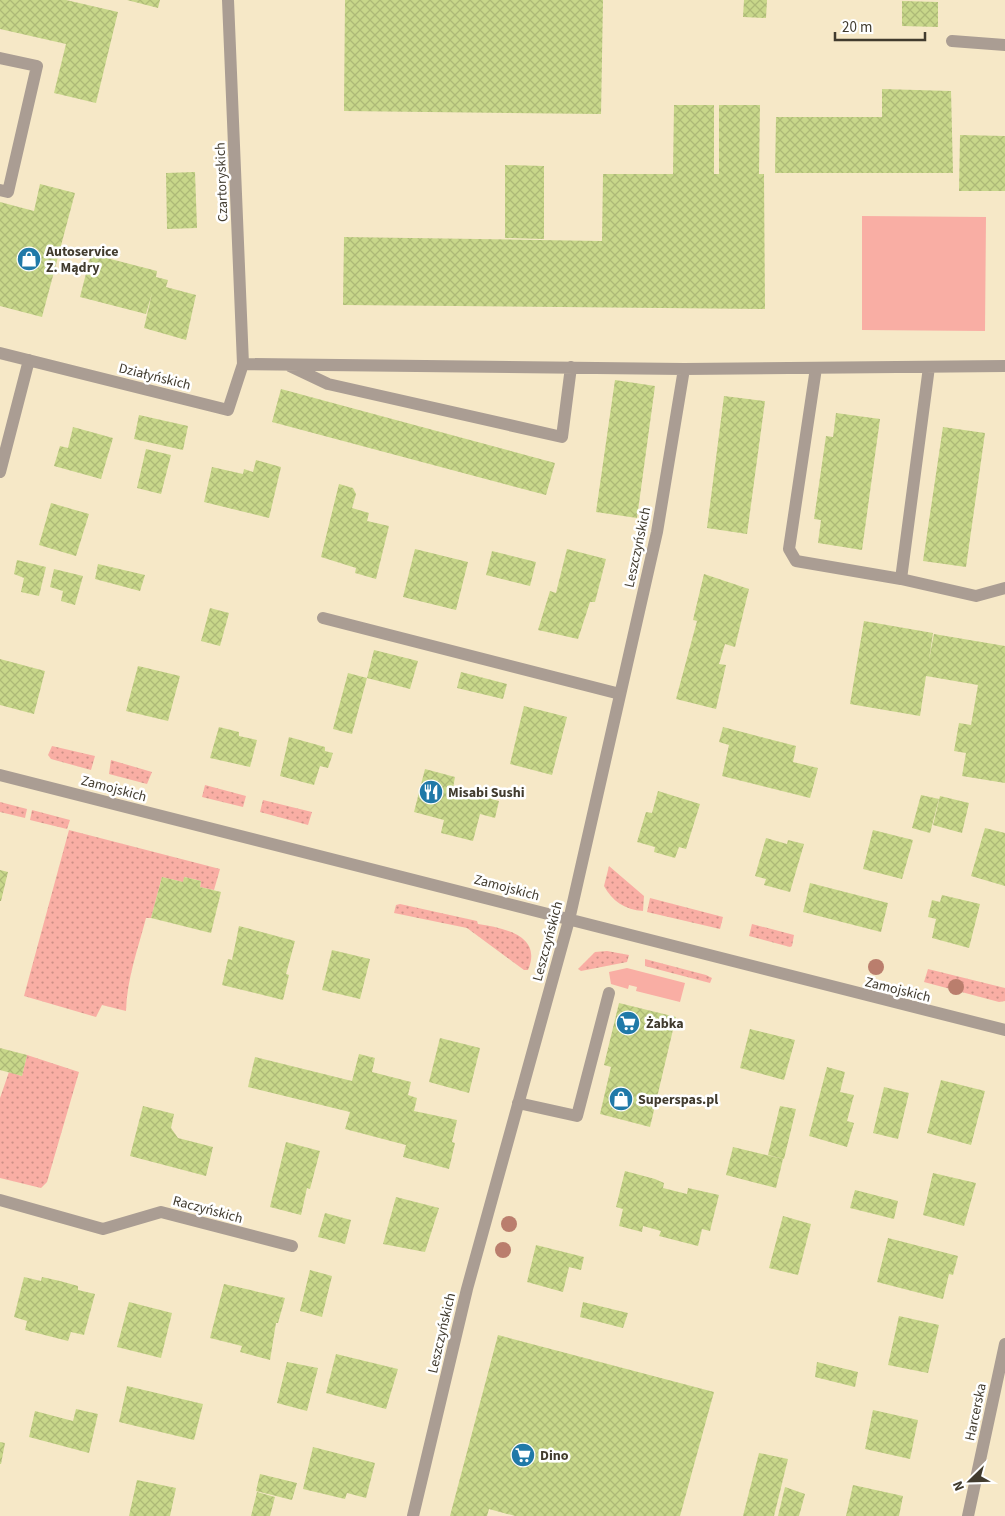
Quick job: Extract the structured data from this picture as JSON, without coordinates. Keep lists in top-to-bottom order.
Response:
{
  "streets": {
    "street": [
      "Czartoryskich",
      "Działyńskich",
      "Leszczyńskich",
      "Zamojskich",
      "Raczyńskich",
      "Harcerska"
    ]
  },
  "crossings": [
    ["Czartoryskich", "Działyńskich"],
    ["Leszczyńskich", "Zamojskich"]
  ],
  "places": {
    "shop": ["Autoservice Z. Mądry", "Superspas.pl"],
    "restaurant": ["Misabi Sushi"],
    "supermarket": ["Żabka", "Dino"]
  },
  "scale_bar": "20 m",
  "north": "bottom left"
}
